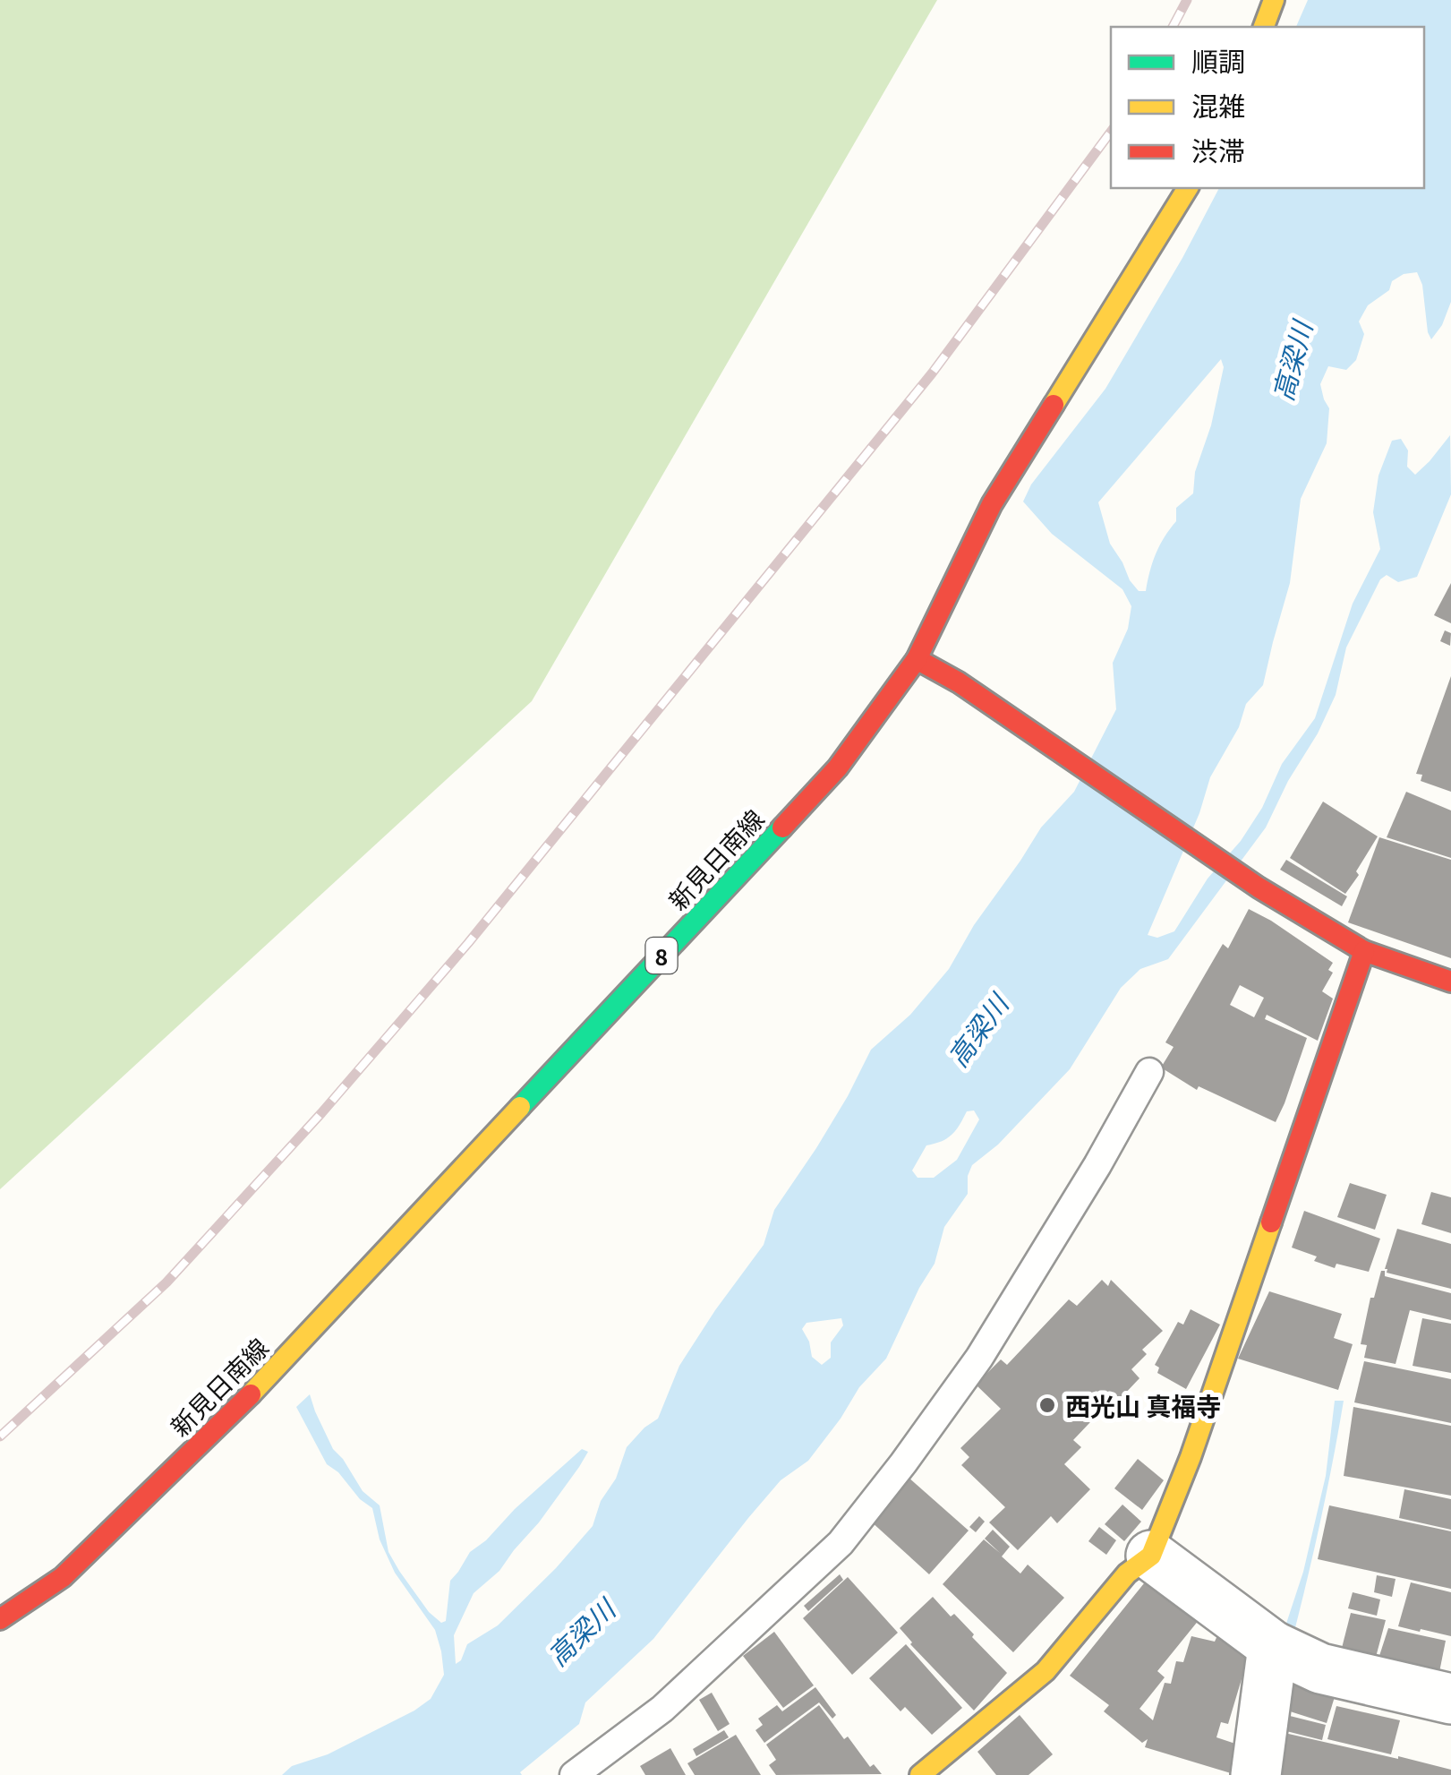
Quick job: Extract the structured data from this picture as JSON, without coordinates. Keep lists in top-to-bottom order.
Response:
{
  "streets": {
    "main road": ["新見日南線", "8"]
  },
  "water": ["高梁川"],
  "places": ["西光山 真福寺"],
  "legend": ["順調", "混雑", "渋滞"]
}
